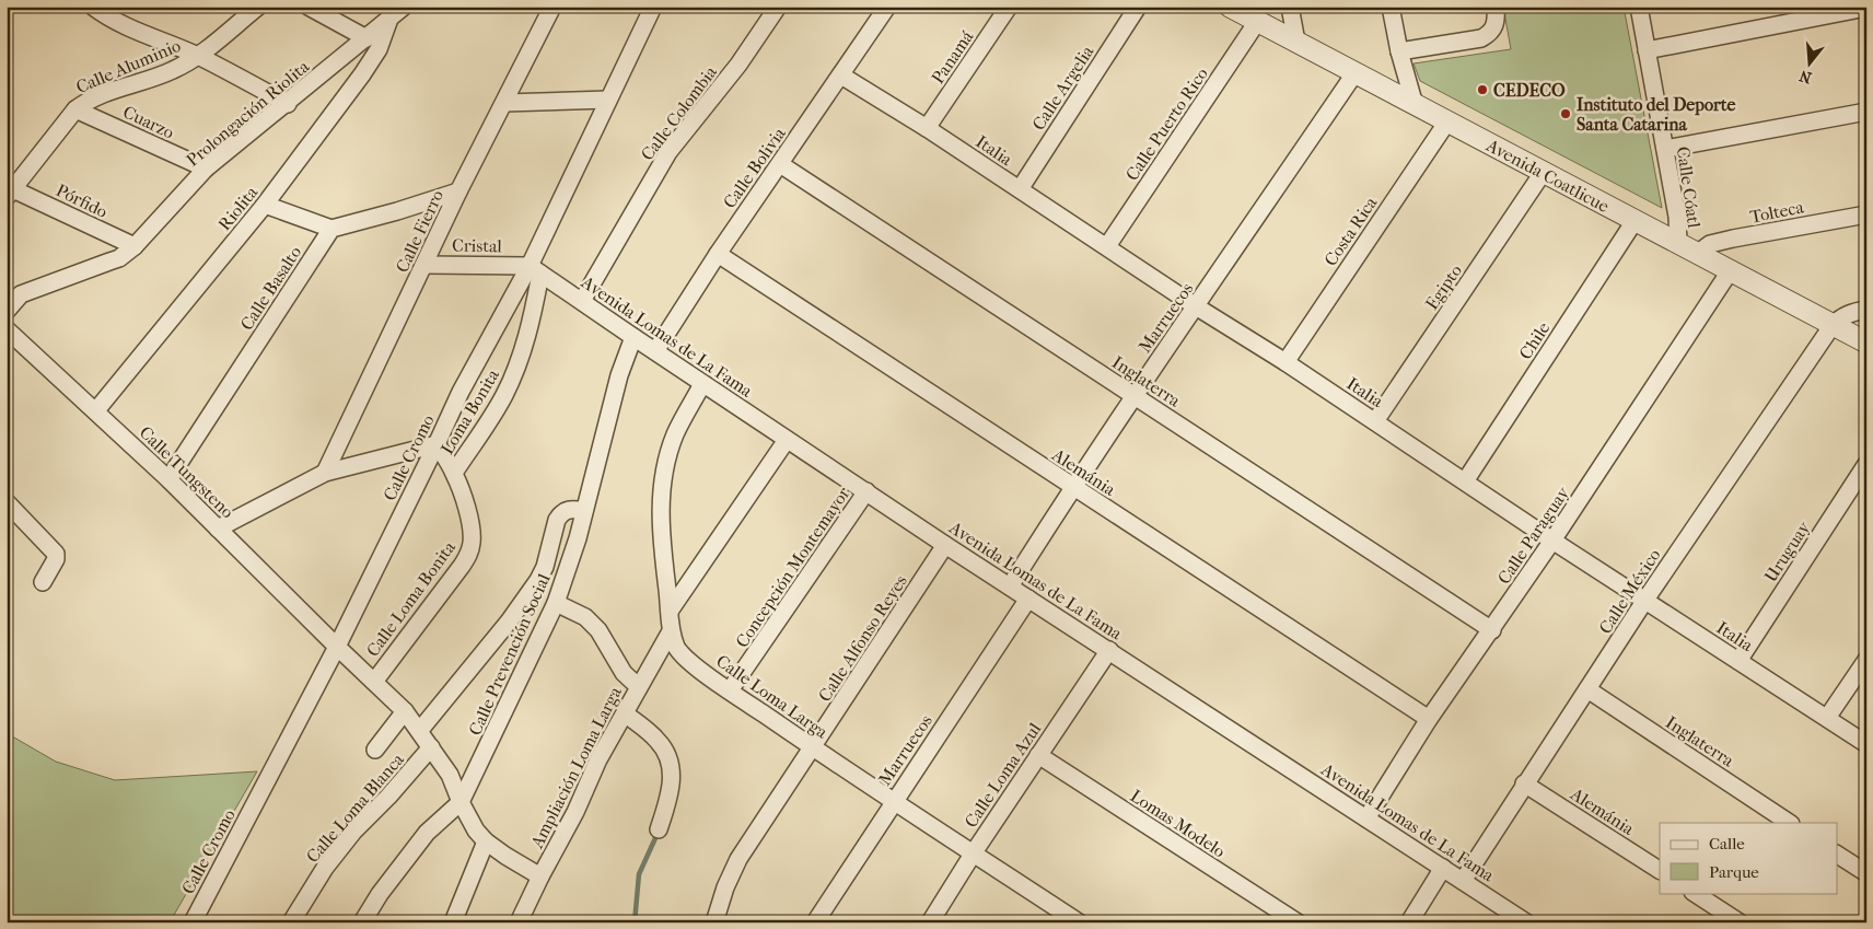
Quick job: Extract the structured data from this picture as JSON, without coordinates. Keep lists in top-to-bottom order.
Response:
{
  "streets": {
    "street": [
      "Panamá",
      "Calle Aluminio",
      "Calle Argelia",
      "Prolongación Riolita",
      "Calle Colombia",
      "Cuarzo",
      "Calle Puerto Rico",
      "Italia",
      "Calle Bolivia",
      "Avenida Coatlicue",
      "Calle Cóatl",
      "Pórfido",
      "Riolita",
      "Tolteca",
      "Calle Fierro",
      "Costa Rica",
      "Cristal",
      "Egipto",
      "Calle Basalto",
      "Marruecos",
      "Avenida Lomas de La Fama",
      "Chile",
      "Inglaterra",
      "Loma Bonita",
      "Calle Cromo",
      "Calle Tungsteno",
      "Alemánia",
      "Calle Paraguay",
      "Uruguay",
      "Concepción Montemayor",
      "Calle México",
      "Calle Loma Bonita",
      "Calle Alfonso Reyes",
      "Calle Prevención Social",
      "Calle Loma Larga",
      "Ampliación Loma Larga",
      "Calle Loma Azul",
      "Calle Loma Blanca",
      "Lomas Modelo"
    ]
  },
  "crossings": [
    ["Panamá", "Italia"],
    ["Calle Aluminio", "Cuarzo"],
    ["Calle Aluminio", "Pórfido"],
    ["Calle Argelia", "Italia"],
    ["Prolongación Riolita", "Cuarzo"],
    ["Prolongación Riolita", "Pórfido"],
    ["Prolongación Riolita", "Riolita"],
    ["Calle Colombia", "Avenida Lomas de La Fama"],
    ["Calle Puerto Rico", "Italia"],
    ["Calle Puerto Rico", "Avenida Coatlicue"],
    ["Italia", "Calle Bolivia"],
    ["Italia", "Costa Rica"],
    ["Italia", "Egipto"],
    ["Italia", "Marruecos"],
    ["Italia", "Chile"],
    ["Italia", "Calle Paraguay"],
    ["Italia", "Uruguay"],
    ["Italia", "Calle México"],
    ["Calle Bolivia", "Avenida Lomas de La Fama"],
    ["Calle Bolivia", "Inglaterra"],
    ["Calle Bolivia", "Alemánia"],
    ["Avenida Coatlicue", "Calle Cóatl"],
    ["Avenida Coatlicue", "Tolteca"],
    ["Avenida Coatlicue", "Costa Rica"],
    ["Avenida Coatlicue", "Egipto"],
    ["Avenida Coatlicue", "Marruecos"],
    ["Avenida Coatlicue", "Chile"],
    ["Avenida Coatlicue", "Calle Paraguay"],
    ["Avenida Coatlicue", "Calle México"],
    ["Riolita", "Calle Tungsteno"],
    ["Calle Fierro", "Cristal"],
    ["Cristal", "Avenida Lomas de La Fama"],
    ["Cristal", "Loma Bonita"],
    ["Cristal", "Calle Cromo"],
    ["Calle Basalto", "Calle Tungsteno"],
    ["Marruecos", "Avenida Lomas de La Fama"],
    ["Marruecos", "Inglaterra"],
    ["Marruecos", "Alemánia"],
    ["Marruecos", "Calle Loma Larga"],
    ["Avenida Lomas de La Fama", "Loma Bonita"],
    ["Avenida Lomas de La Fama", "Calle Cromo"],
    ["Avenida Lomas de La Fama", "Calle Paraguay"],
    ["Avenida Lomas de La Fama", "Concepción Montemayor"],
    ["Avenida Lomas de La Fama", "Calle México"],
    ["Avenida Lomas de La Fama", "Calle Alfonso Reyes"],
    ["Avenida Lomas de La Fama", "Calle Prevención Social"],
    ["Avenida Lomas de La Fama", "Calle Loma Larga"],
    ["Avenida Lomas de La Fama", "Calle Loma Azul"],
    ["Inglaterra", "Calle Paraguay"],
    ["Inglaterra", "Calle México"],
    ["Loma Bonita", "Calle Cromo"],
    ["Loma Bonita", "Calle Loma Bonita"],
    ["Calle Cromo", "Calle Tungsteno"],
    ["Calle Cromo", "Calle Loma Bonita"],
    ["Calle Tungsteno", "Calle Loma Bonita"],
    ["Calle Tungsteno", "Calle Prevención Social"],
    ["Calle Tungsteno", "Ampliación Loma Larga"],
    ["Calle Tungsteno", "Calle Loma Blanca"],
    ["Alemánia", "Calle Paraguay"],
    ["Alemánia", "Calle México"],
    ["Concepción Montemayor", "Calle Loma Larga"],
    ["Calle Alfonso Reyes", "Calle Loma Larga"],
    ["Calle Loma Larga", "Ampliación Loma Larga"],
    ["Calle Loma Larga", "Calle Loma Azul"],
    ["Calle Loma Azul", "Lomas Modelo"]
  ],
  "places": ["CEDECO", "Instituto del Deporte Santa Catarina"],
  "legend": ["Calle", "Parque"],
  "north": "bottom"
}
